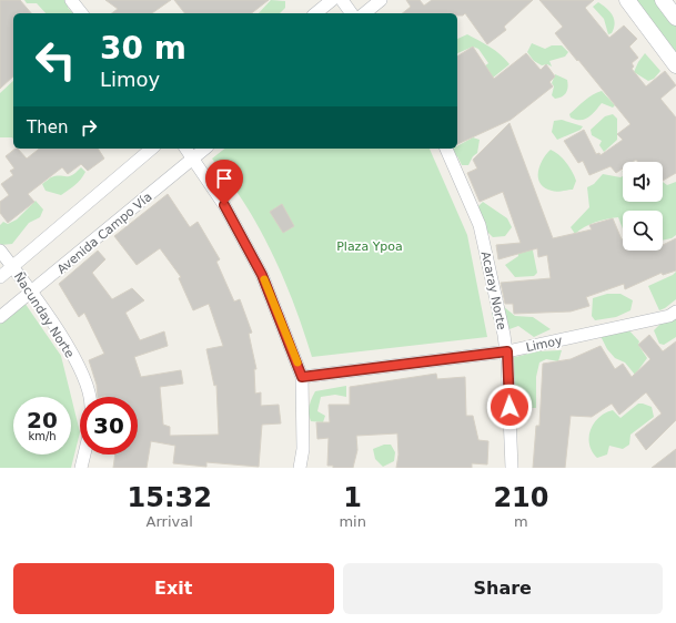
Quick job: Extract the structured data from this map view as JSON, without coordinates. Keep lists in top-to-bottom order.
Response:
{
  "streets": {
    "street": [
      "Avenida Campo Vía",
      "Acaray Norte",
      "Ñacunday Norte",
      "Limoy"
    ]
  },
  "crossings": [
    ["Avenida Campo Vía", "Ñacunday Norte"],
    ["Acaray Norte", "Limoy"]
  ],
  "parks": ["Plaza Ypoa"],
  "page": {
    "turn": ["30 m", "Limoy"],
    "then": "Then",
    "speed": "20 km/h",
    "limit": "30",
    "eta": [
      "15:32",
      "Arrival",
      "1",
      "min",
      "210",
      "m"
    ],
    "buttons": ["Exit", "Share"]
  }
}
